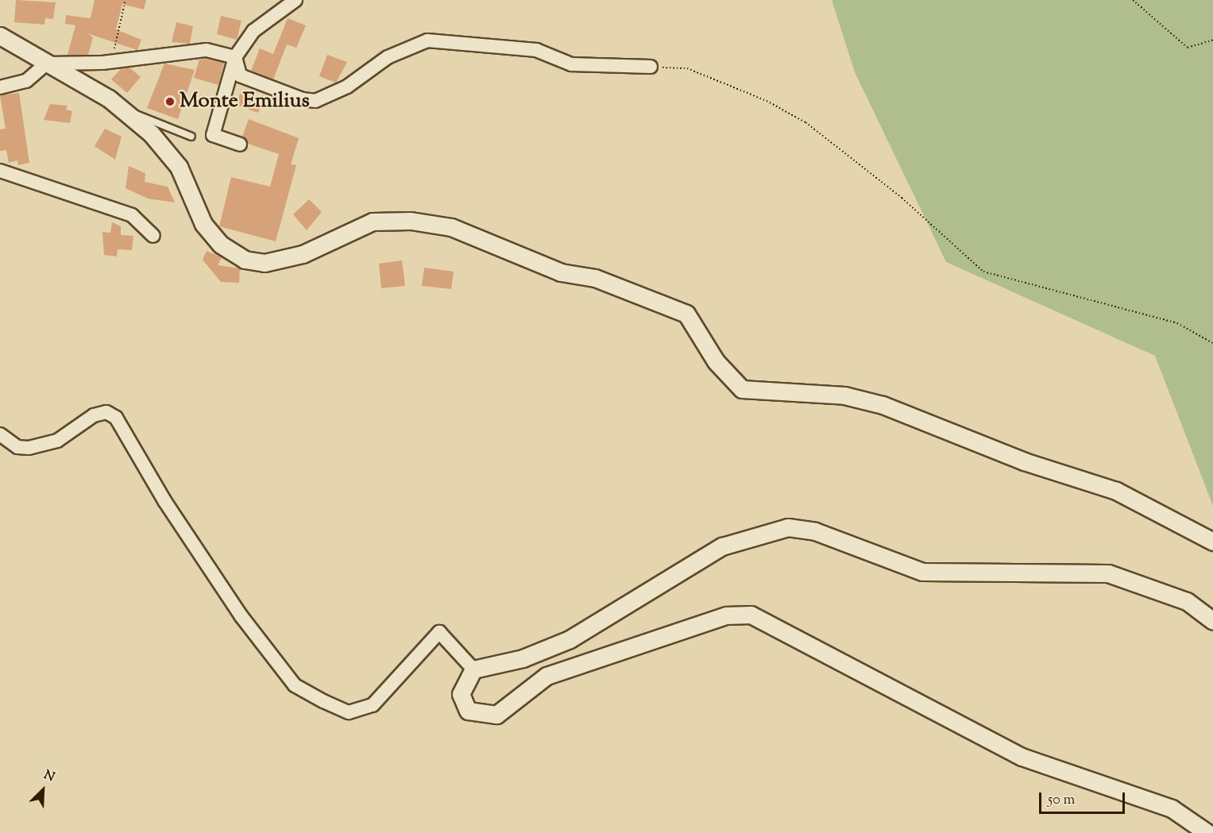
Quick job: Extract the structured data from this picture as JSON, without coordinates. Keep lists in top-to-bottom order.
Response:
{
  "places": ["Monte Emilius"],
  "scale_bar": "50 m",
  "north": "top right"
}
